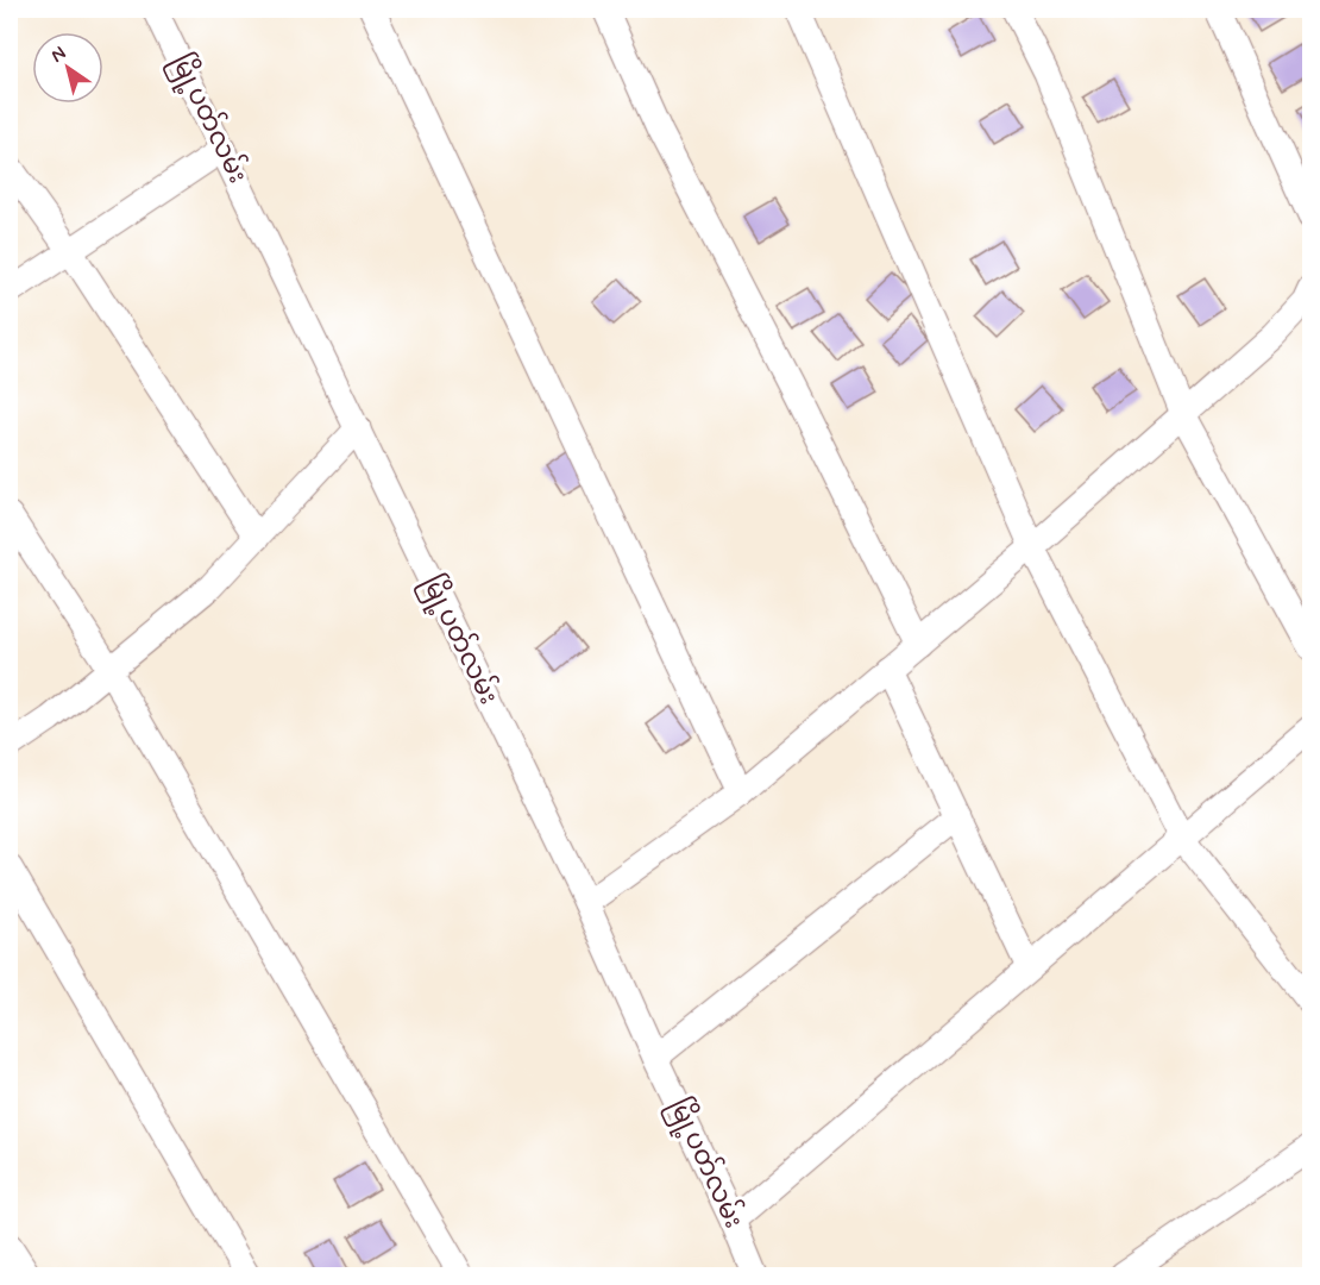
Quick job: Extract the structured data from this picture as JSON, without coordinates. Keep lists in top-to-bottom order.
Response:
{
  "streets": {
    "street": ["မြို့ပတ်လမ်း"]
  },
  "north": "top left"
}
